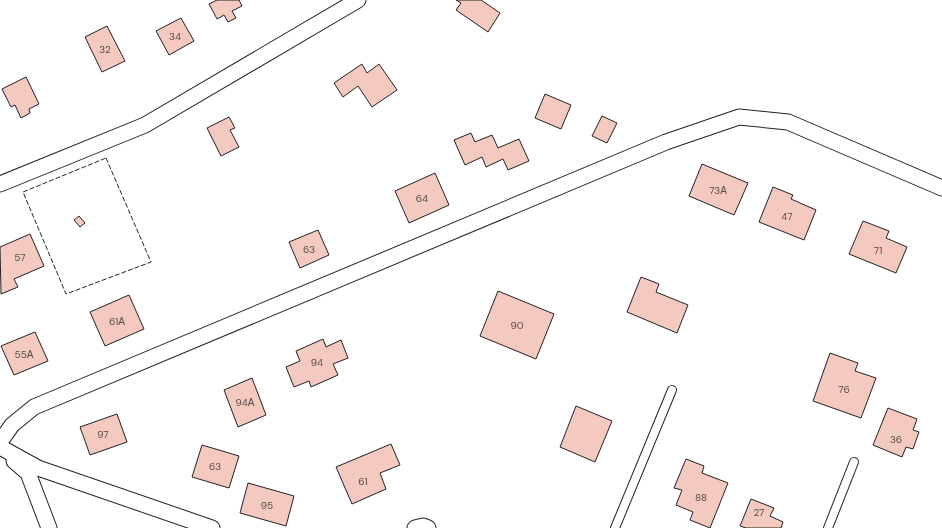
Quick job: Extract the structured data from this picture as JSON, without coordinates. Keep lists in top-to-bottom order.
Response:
{
  "house_numbers": [
    "34",
    "32",
    "73А",
    "64",
    "47",
    "63",
    "71",
    "57",
    "61А",
    "90",
    "55А",
    "94",
    "76",
    "94А",
    "97",
    "36",
    "63",
    "61",
    "88",
    "95",
    "27"
  ]
}
